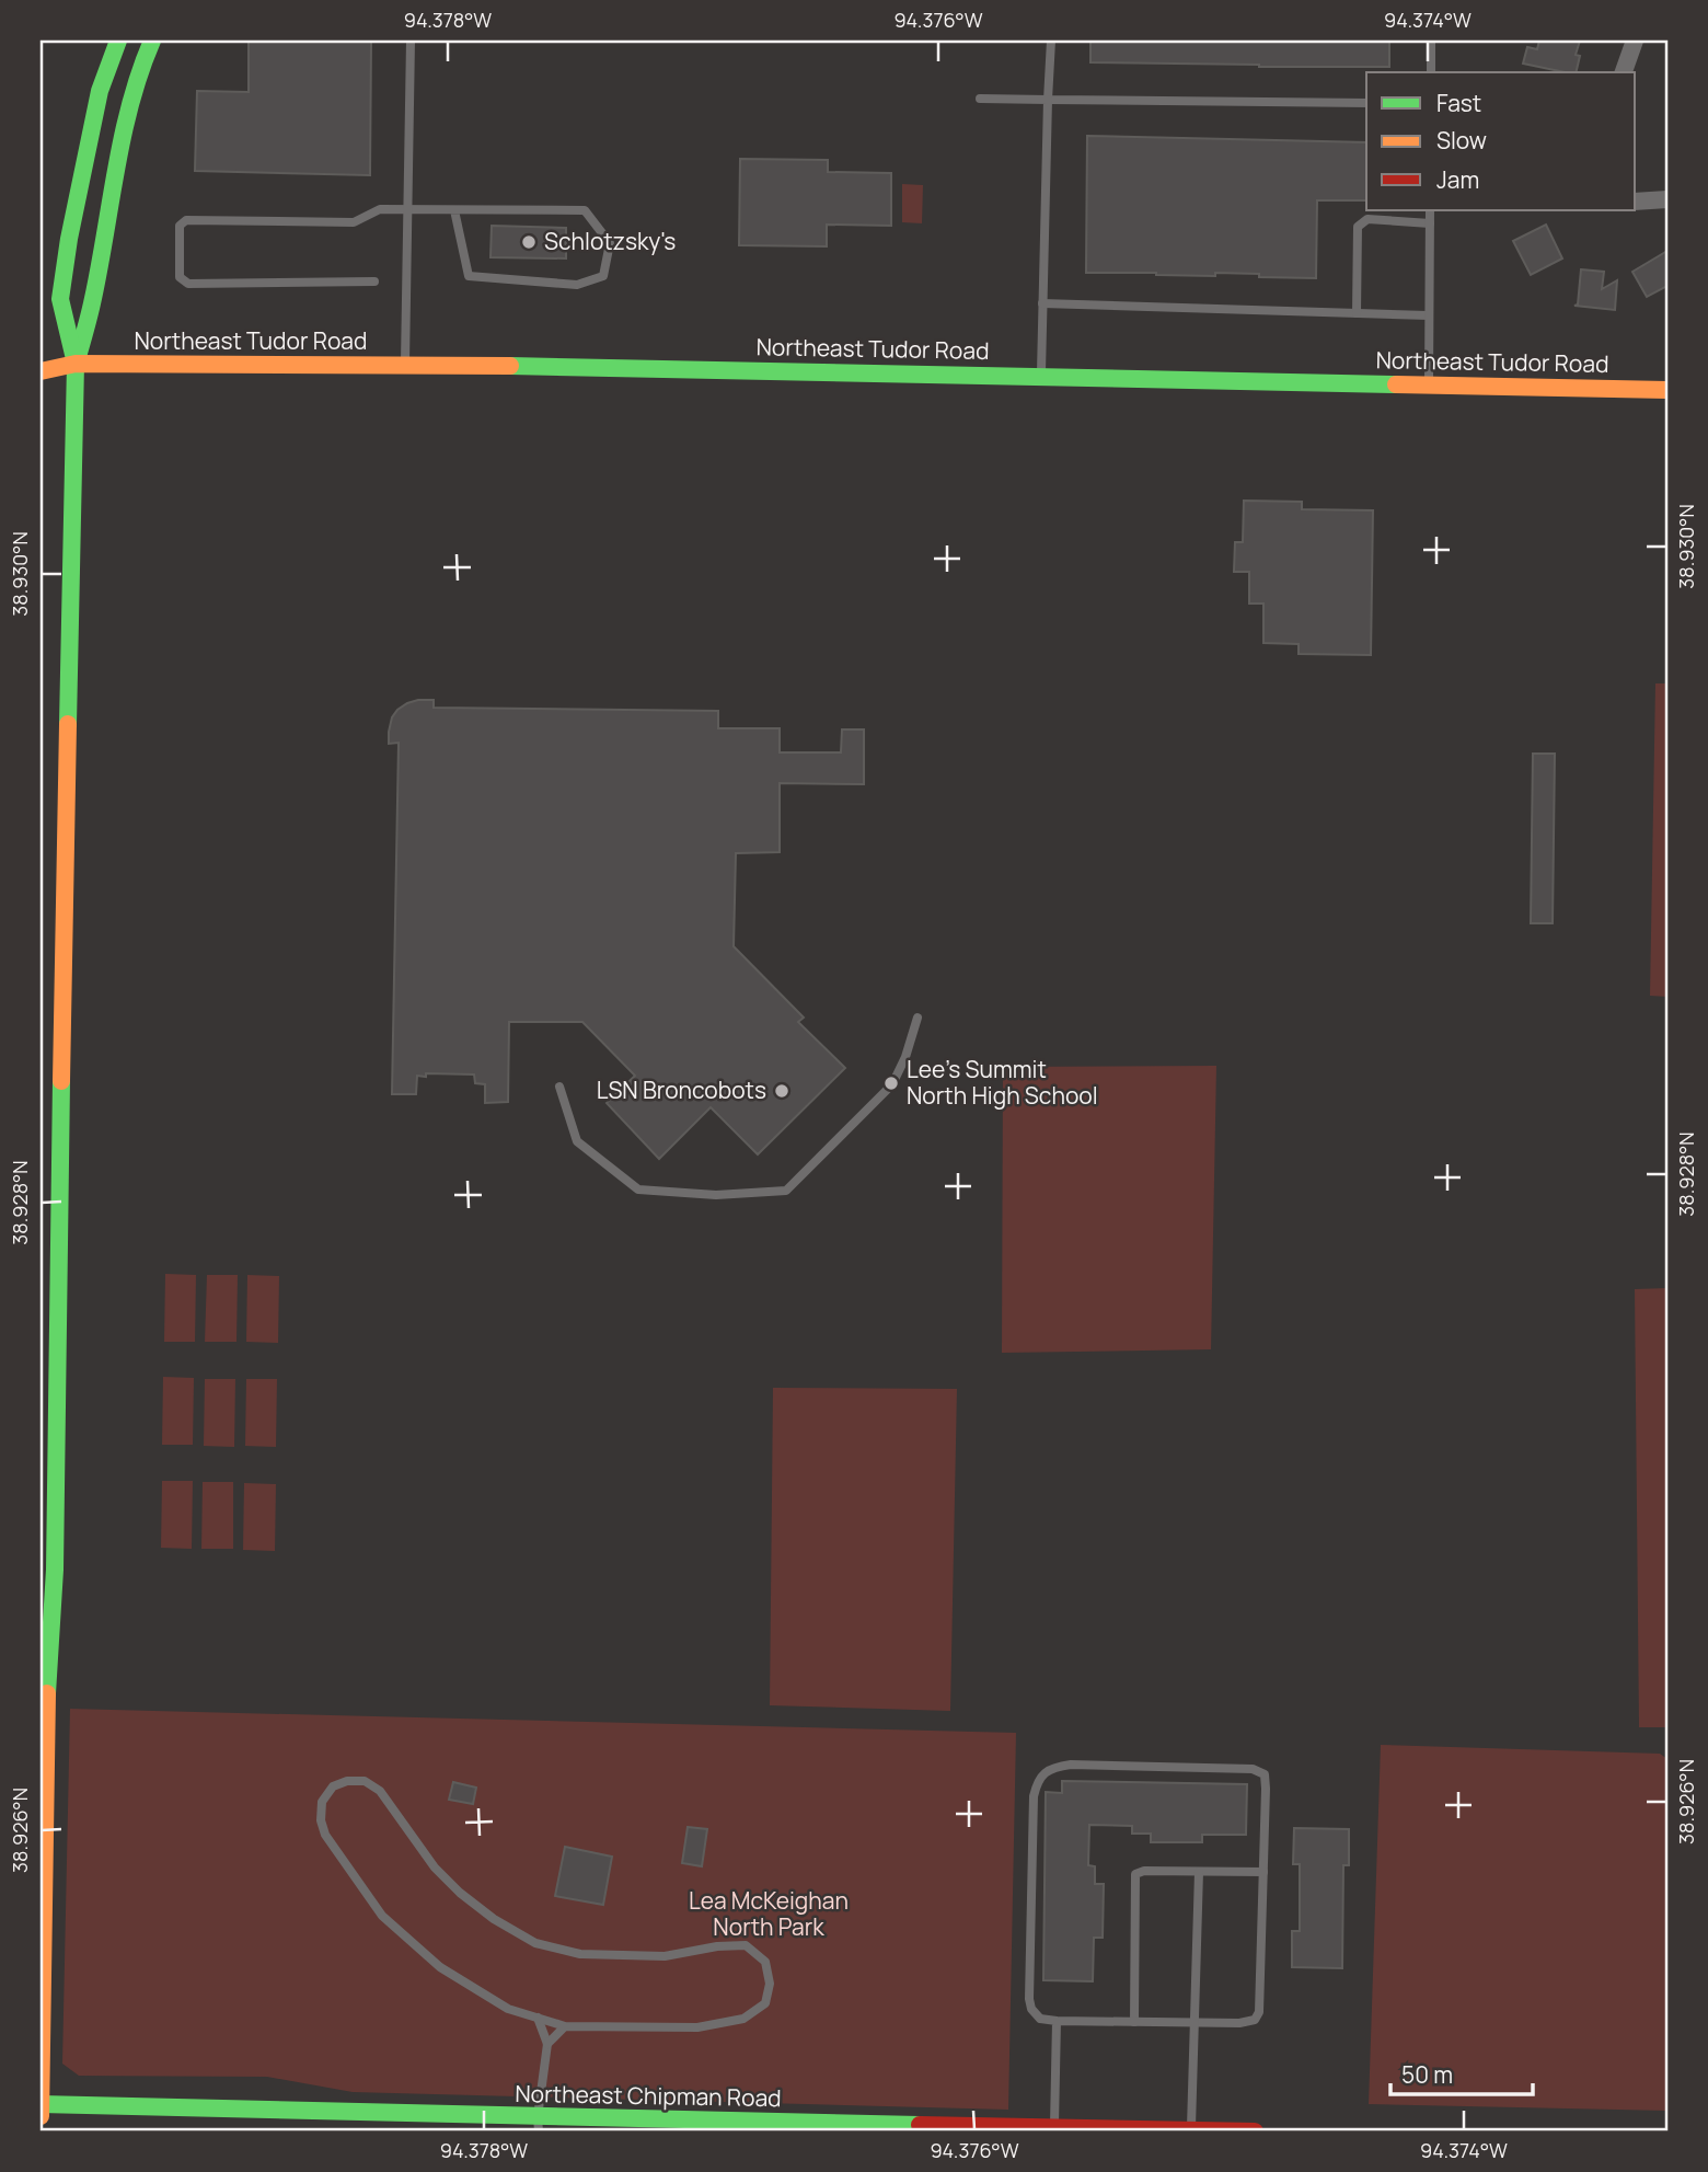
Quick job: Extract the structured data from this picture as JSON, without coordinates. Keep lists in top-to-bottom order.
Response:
{
  "streets": {
    "main road": ["Northeast Tudor Road", "Northeast Chipman Road"]
  },
  "parks": ["Lea McKeighan North Park"],
  "places": ["Schlotzsky's", "Lee's Summit North High School", "LSN Broncobots"],
  "legend": ["Fast", "Slow", "Jam"],
  "scale_bar": "50 m",
  "coordinates": [
    "94.378°W",
    "94.376°W",
    "94.374°W",
    "38.930°N",
    "38.928°N",
    "38.926°N"
  ]
}
